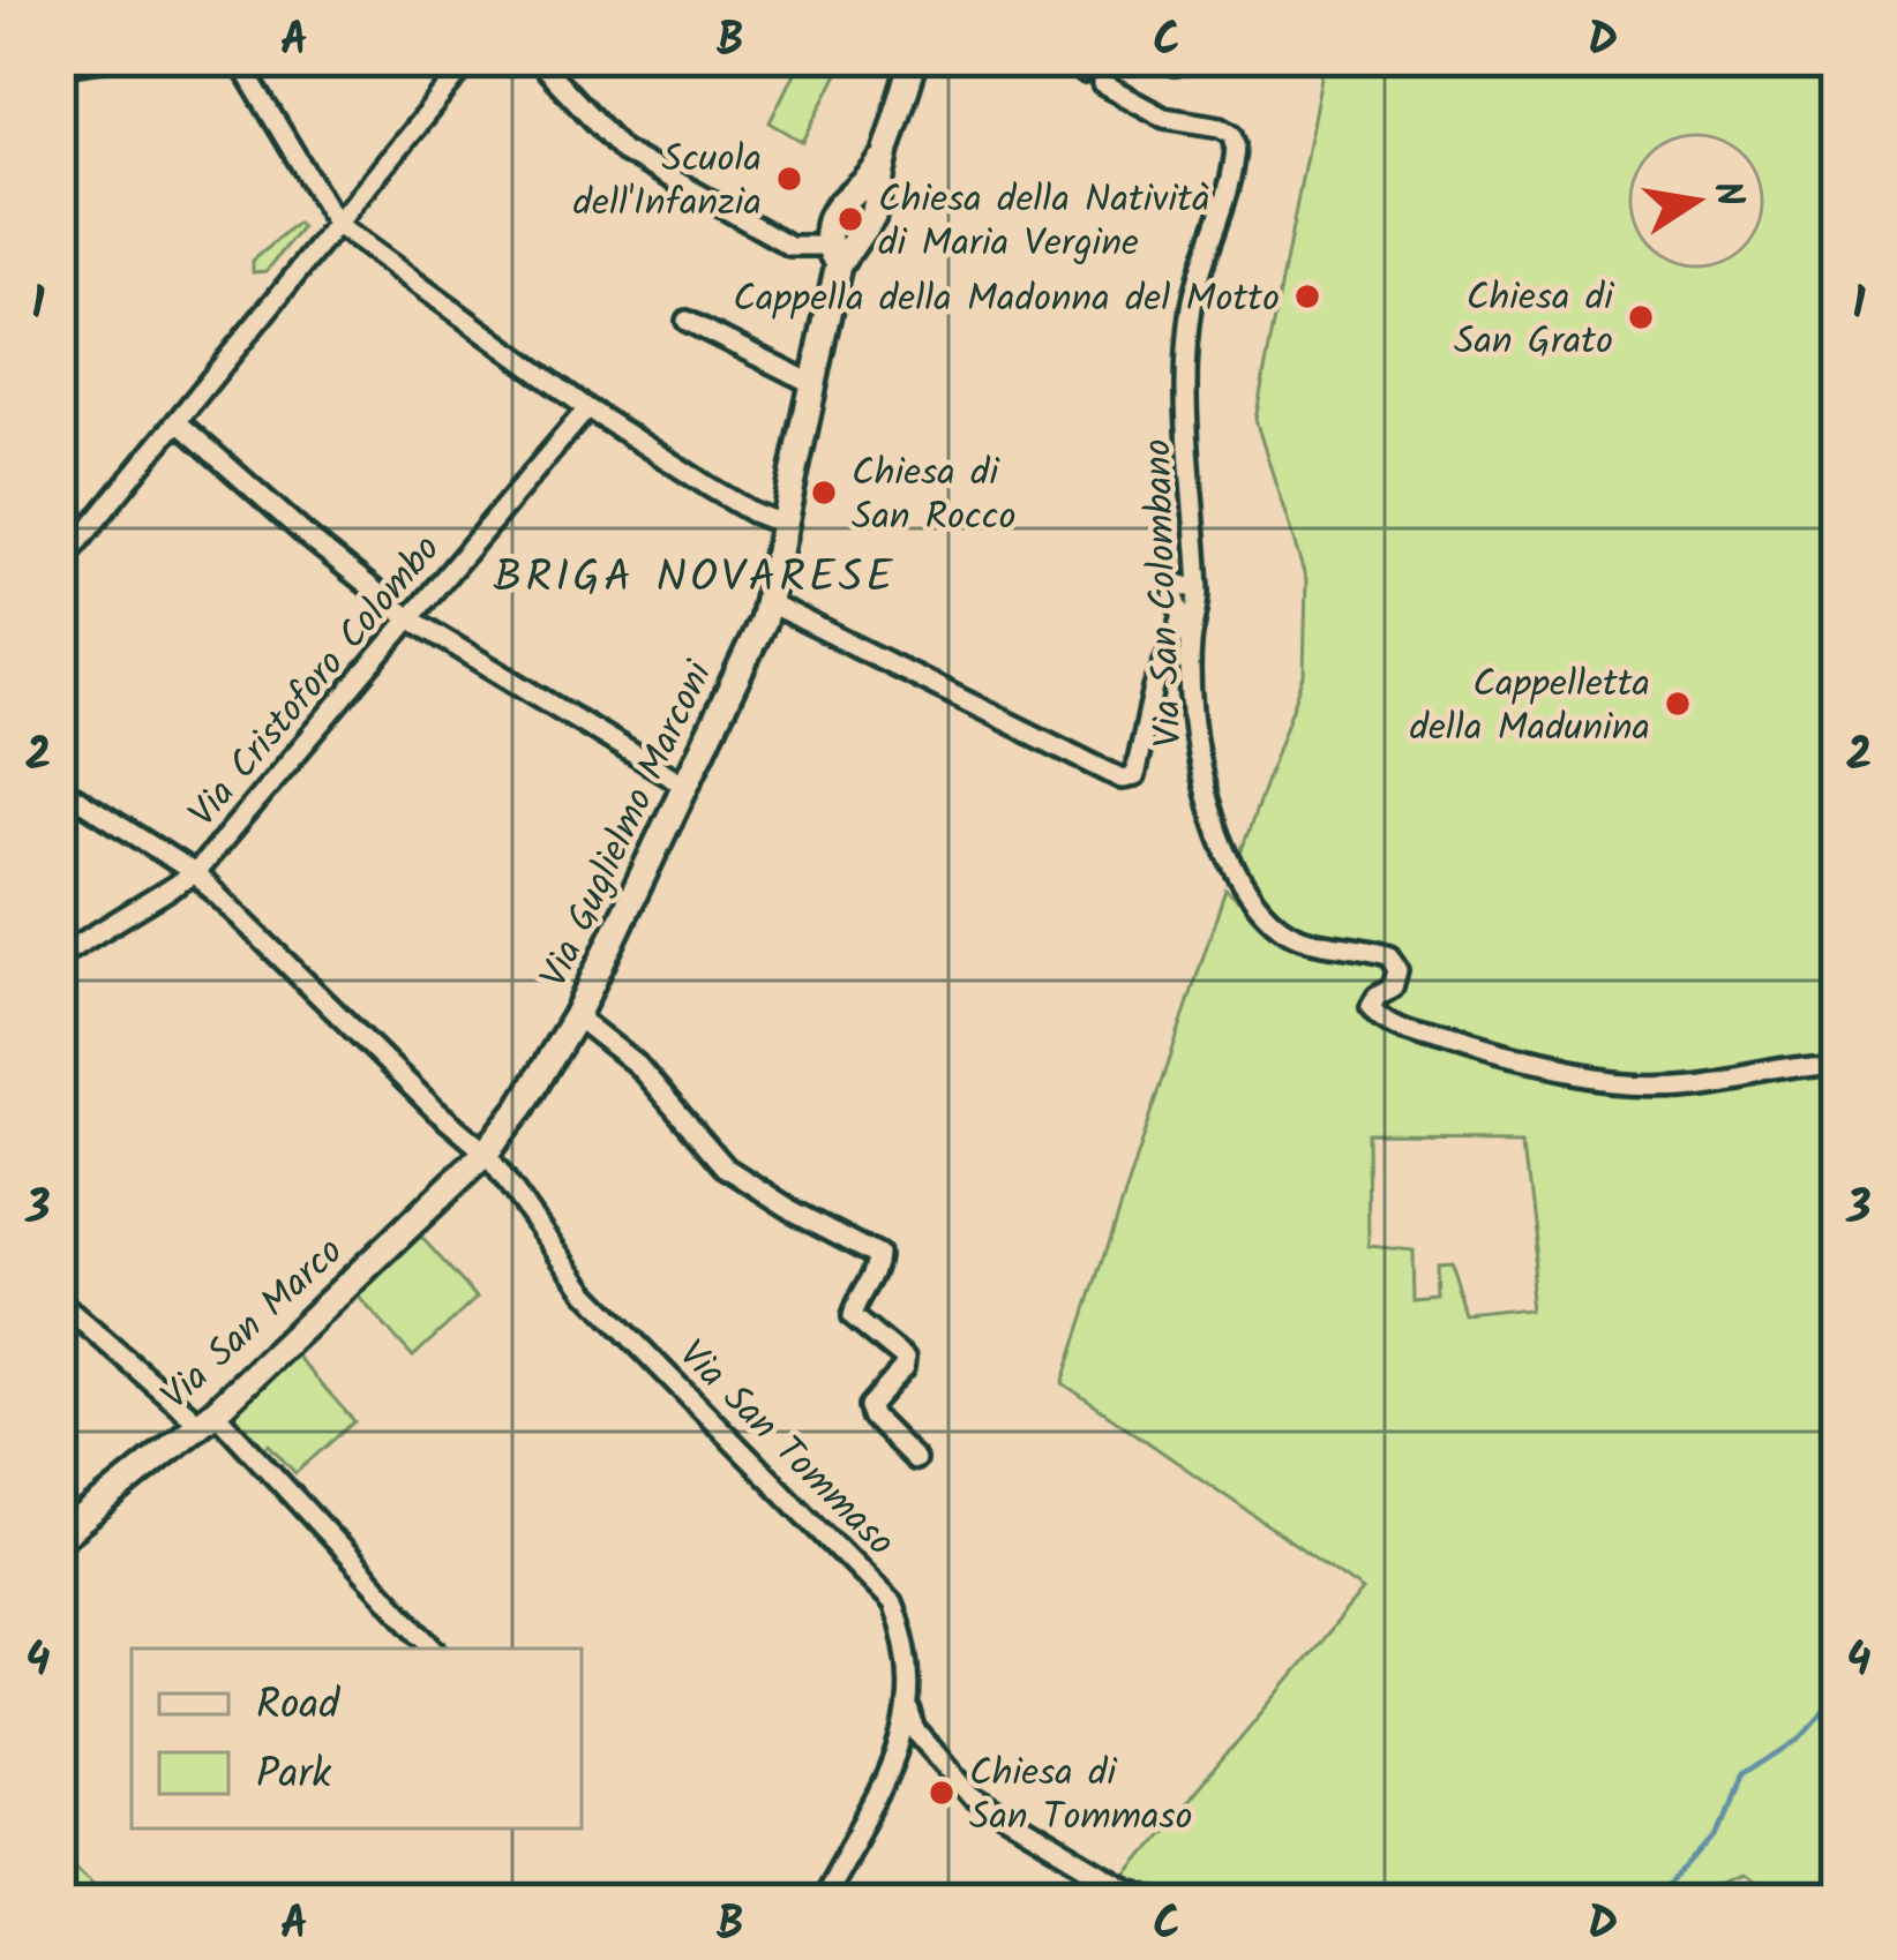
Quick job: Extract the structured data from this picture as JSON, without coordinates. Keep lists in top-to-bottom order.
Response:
{
  "streets": {
    "street": [
      "Via San Colombano",
      "Via Cristoforo Colombo",
      "Via Guglielmo Marconi",
      "Via San Marco",
      "Via San Tommaso"
    ]
  },
  "crossings": [
    ["Via Cristoforo Colombo", "Via San Tommaso"],
    ["Via Guglielmo Marconi", "Via San Marco"],
    ["Via Guglielmo Marconi", "Via San Tommaso"],
    ["Via San Marco", "Via San Tommaso"]
  ],
  "districts": ["BRIGA NOVARESE"],
  "places": [
    "Scuola dell'Infanzia",
    "Chiesa della Natività di Maria Vergine",
    "Cappella della Madonna del Motto",
    "Chiesa di San Grato",
    "Chiesa di San Rocco",
    "Cappelletta della Madunina",
    "Chiesa di San Tommaso"
  ],
  "legend": ["Road", "Park"],
  "north": "right",
  "grid": {
    "columns": [
      "A",
      "B",
      "C",
      "D"
    ],
    "rows": [
      "1",
      "2",
      "3",
      "4"
    ]
  }
}
